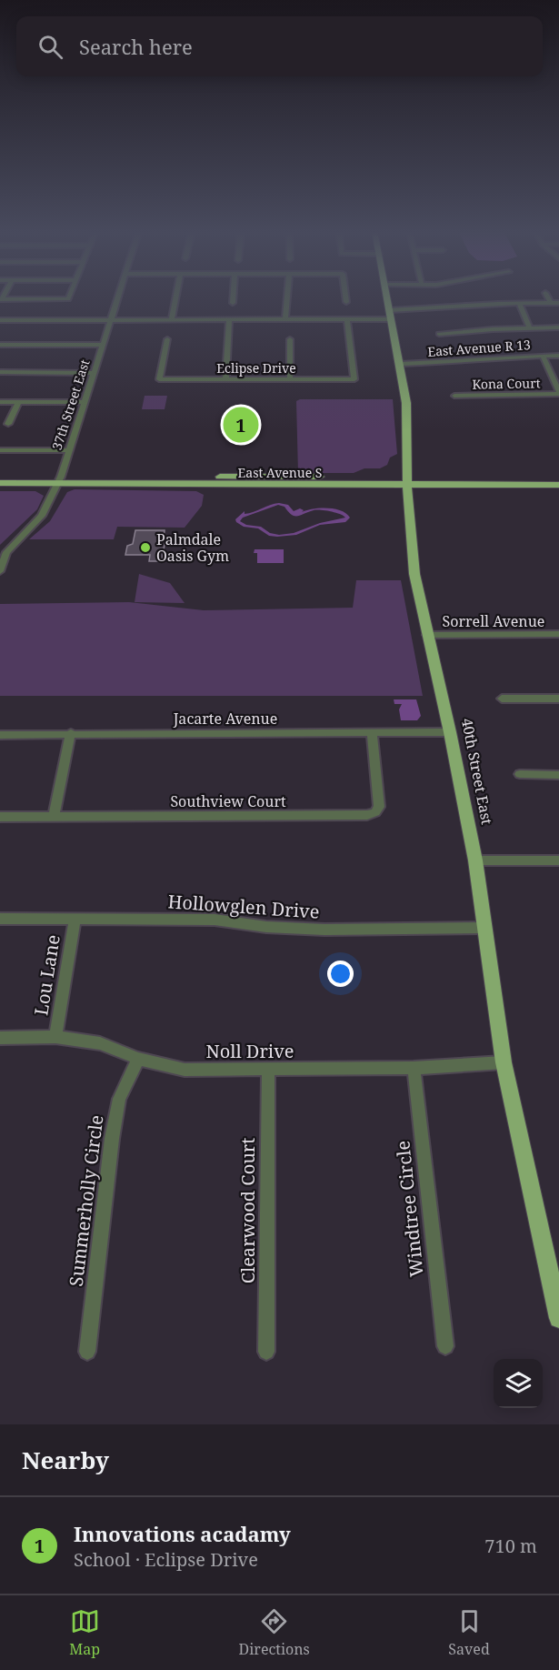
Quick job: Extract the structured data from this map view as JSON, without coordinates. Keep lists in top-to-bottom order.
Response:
{
  "streets": {
    "main road": ["East Avenue S", "40th Street East"],
    "street": [
      "East Avenue R 13",
      "Eclipse Drive",
      "Kona Court",
      "37th Street East",
      "Sorrell Avenue",
      "Jacarte Avenue",
      "Southview Court",
      "Hollowglen Drive",
      "Lou Lane",
      "Noll Drive",
      "Summerholly Circle",
      "Windtree Circle",
      "Clearwood Court"
    ]
  },
  "crossings": [
    ["East Avenue R 13", "40th Street East"],
    ["37th Street East", "East Avenue S"],
    ["East Avenue S", "40th Street East"],
    ["Sorrell Avenue", "40th Street East"],
    ["Jacarte Avenue", "40th Street East"],
    ["Jacarte Avenue", "Southview Court"],
    ["40th Street East", "Hollowglen Drive"],
    ["40th Street East", "Noll Drive"],
    ["Hollowglen Drive", "Lou Lane"],
    ["Lou Lane", "Noll Drive"],
    ["Noll Drive", "Summerholly Circle"],
    ["Noll Drive", "Windtree Circle"],
    ["Noll Drive", "Clearwood Court"]
  ],
  "places": ["Palmdale Oasis Gym"],
  "page": {
    "search": "Search here",
    "pins": "1",
    "heading": "Nearby",
    "list": [
      {
        "mark": "1",
        "name": "Innovations acadamy",
        "note": "School · Eclipse Drive",
        "value": "710 m"
      }
    ],
    "nav": ["Map", "Directions", "Saved"]
  }
}
